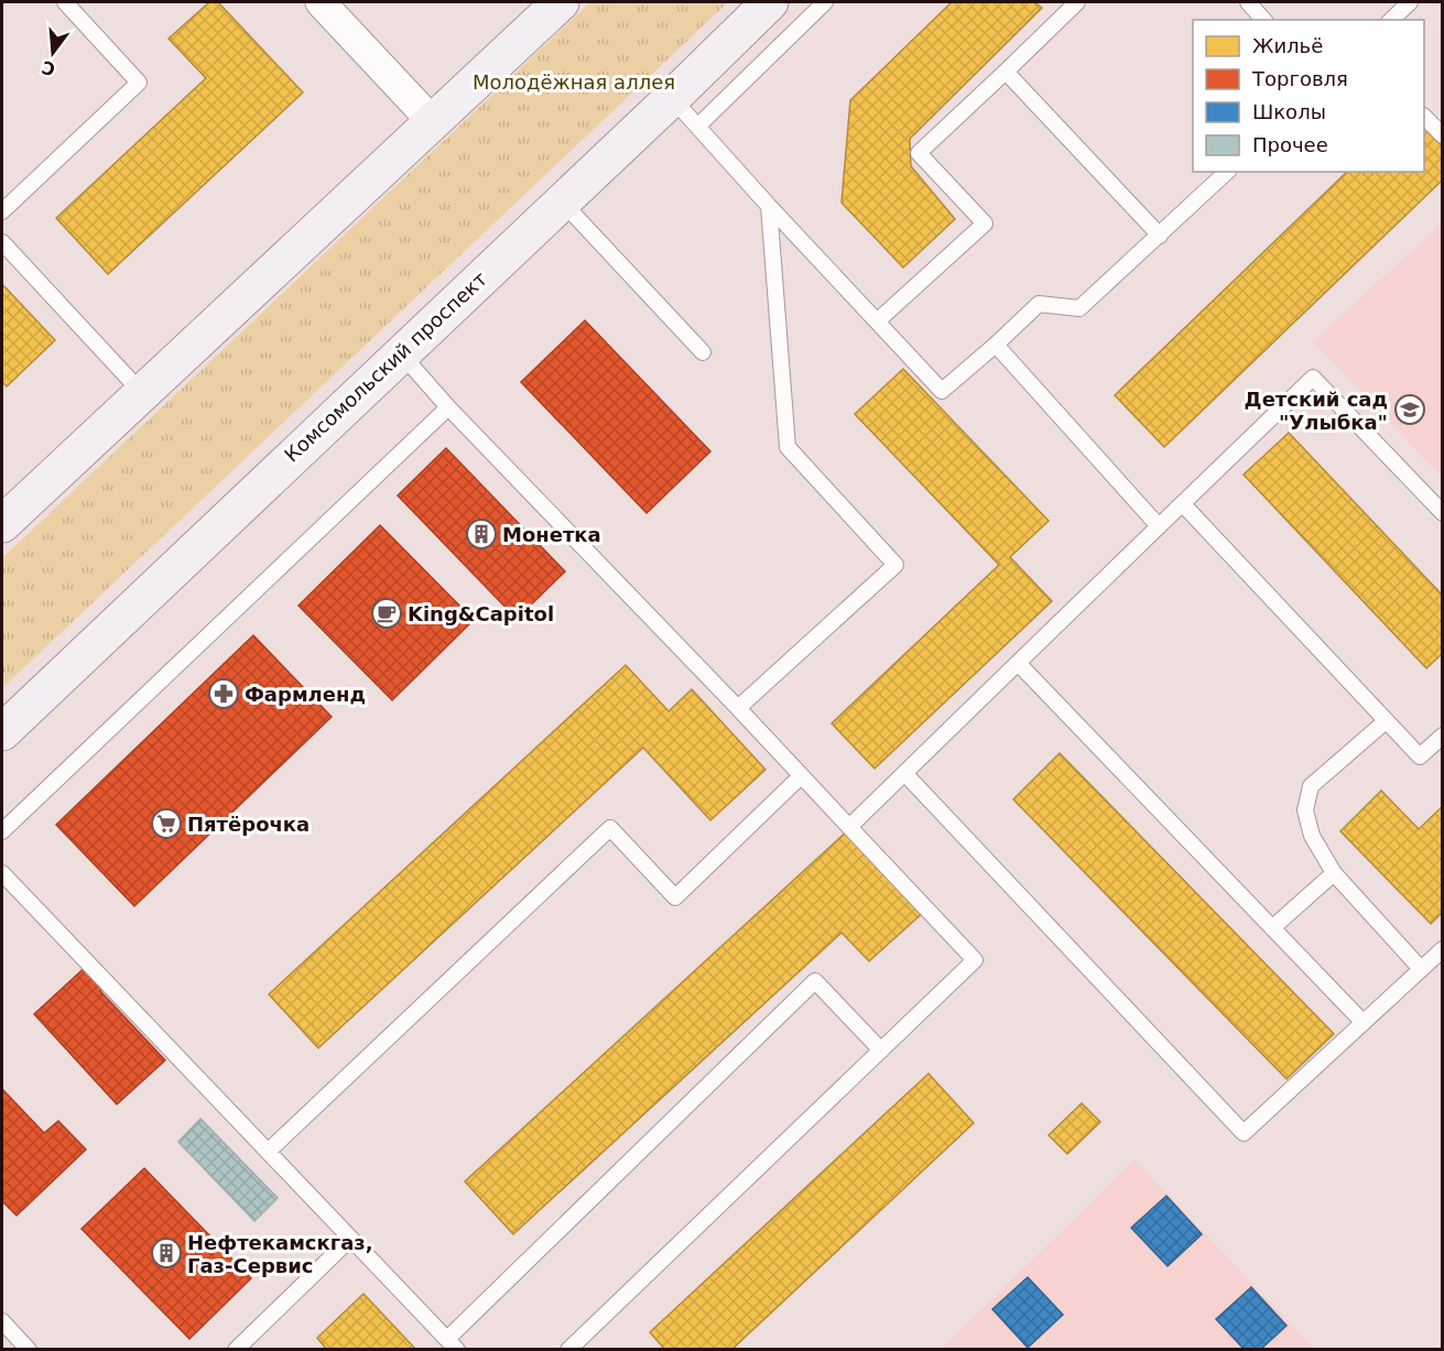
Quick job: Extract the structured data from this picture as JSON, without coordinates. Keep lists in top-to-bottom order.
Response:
{
  "streets": {
    "main road": ["Комсомольский проспект"]
  },
  "parks": ["Молодёжная аллея"],
  "places": {
    "school or university": ["Детский сад \"Улыбка\""],
    "building": ["Монетка", "Нефтекамскгаз, Газ-Сервис"],
    "cafe": ["King&Capitol"],
    "pharmacy": ["Фармленд"],
    "supermarket": ["Пятёрочка"]
  },
  "legend": [
    "Жильё",
    "Торговля",
    "Школы",
    "Прочее"
  ],
  "north": "bottom"
}
